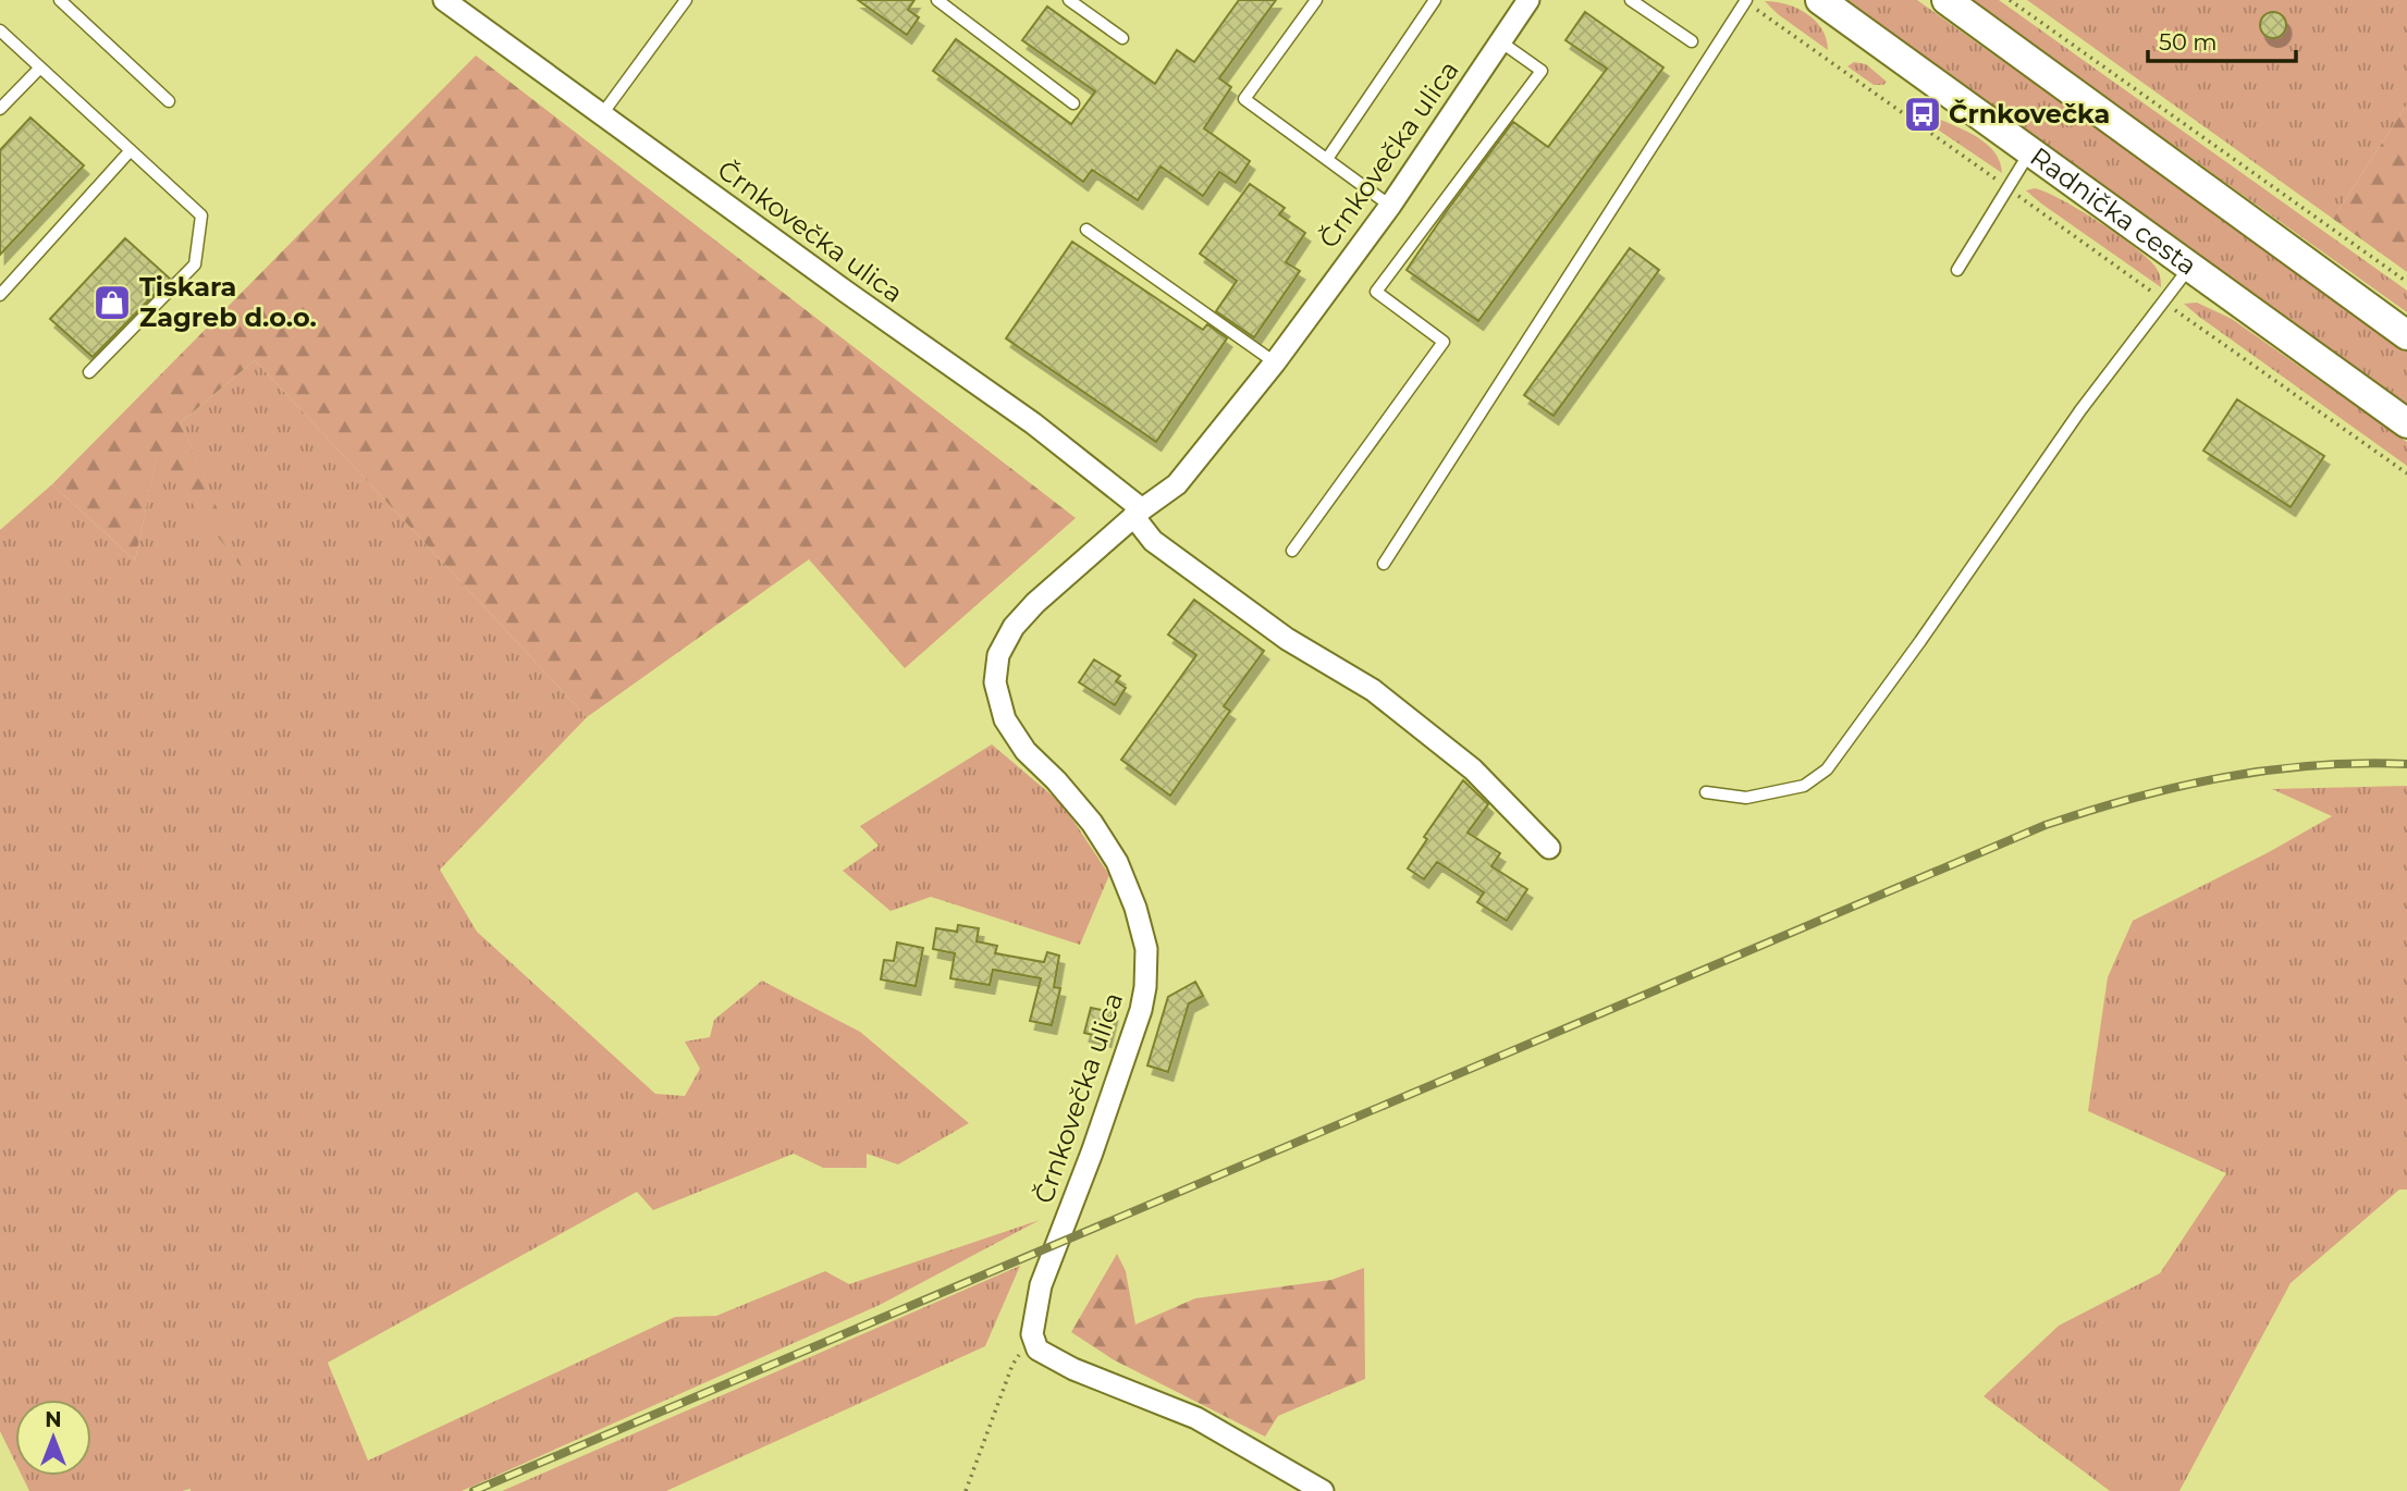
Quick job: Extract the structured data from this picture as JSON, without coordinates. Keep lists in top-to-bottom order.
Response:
{
  "streets": {
    "main road": ["Radnička cesta"],
    "street": ["Črnkovečka ulica"]
  },
  "places": {
    "bus stop": ["Črnkovečka"],
    "shop": ["Tiskara Zagreb d.o.o."]
  },
  "scale_bar": "50 m",
  "north": "top"
}
